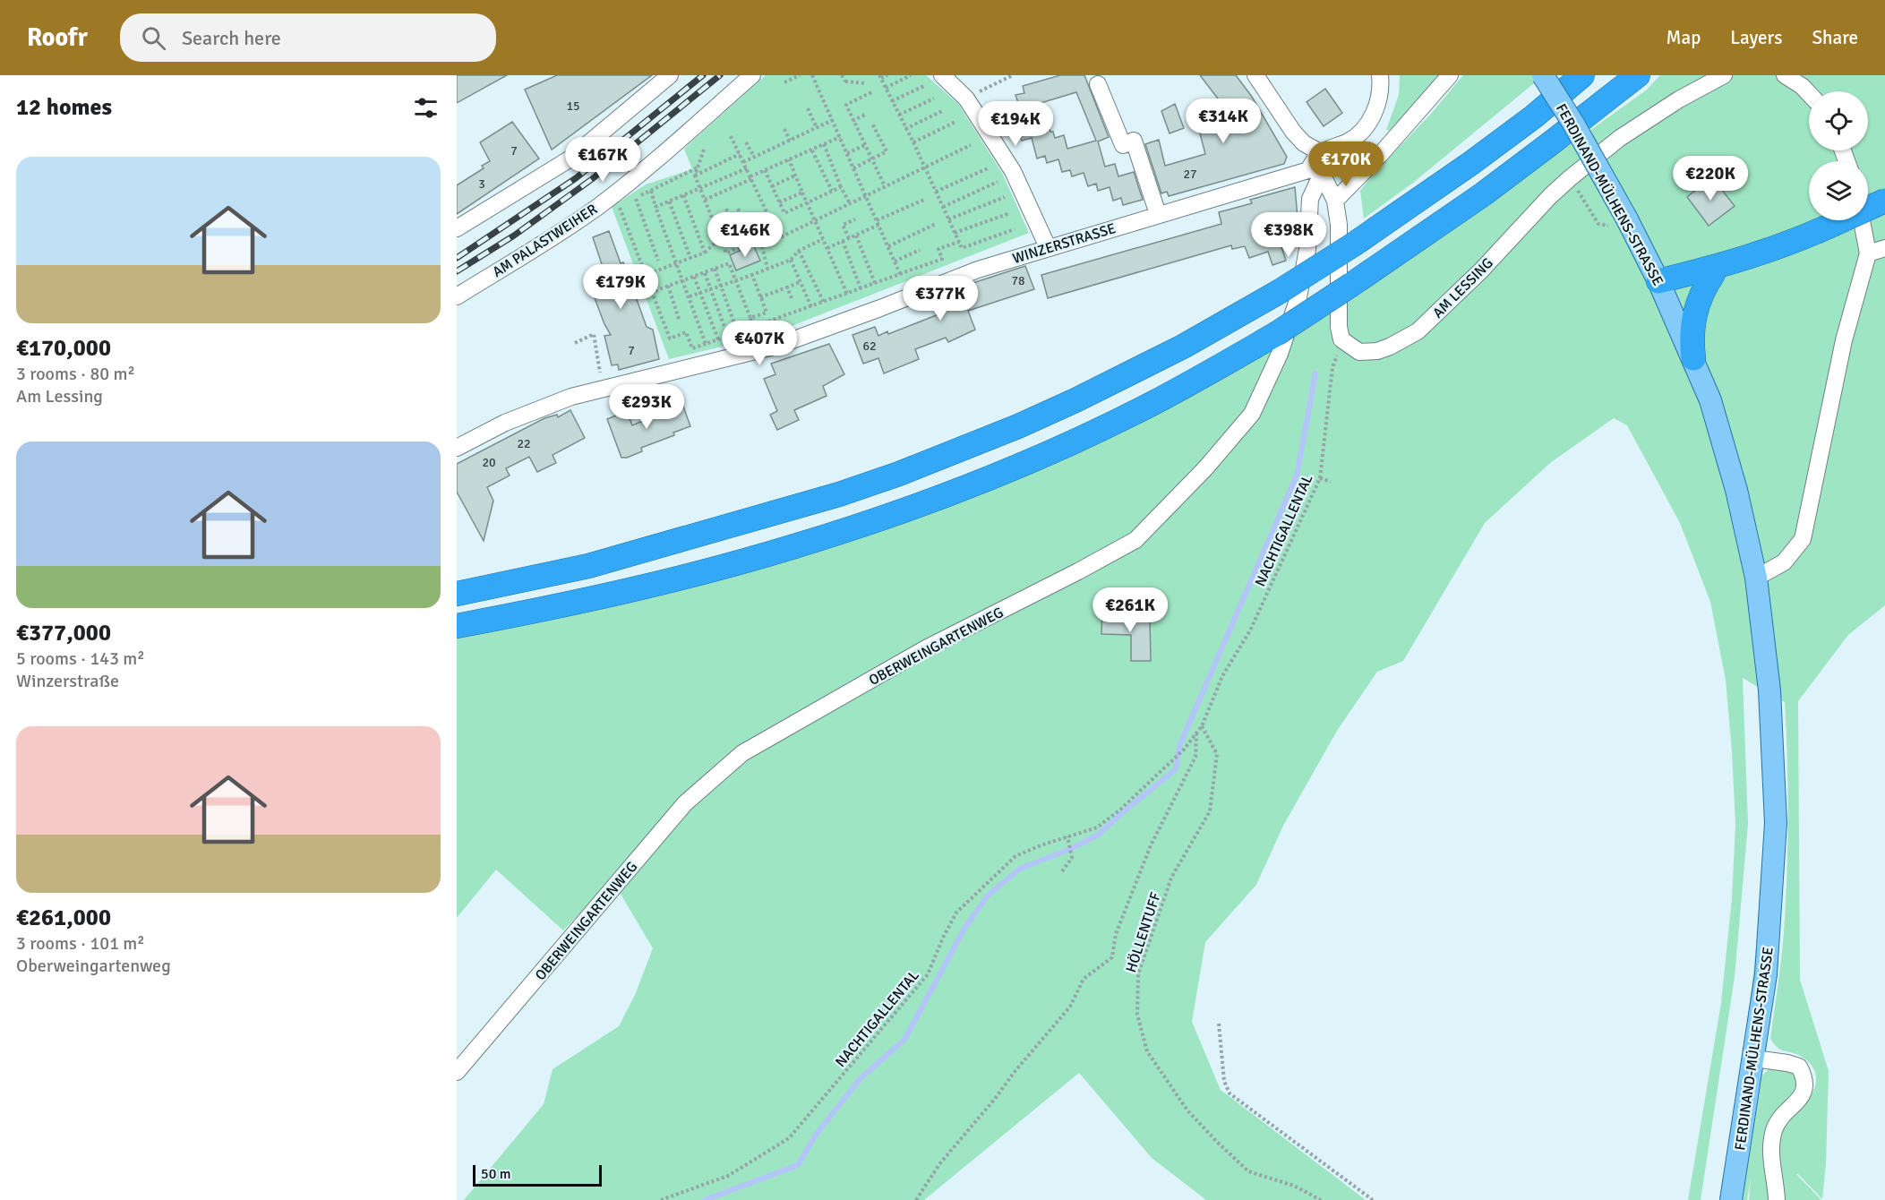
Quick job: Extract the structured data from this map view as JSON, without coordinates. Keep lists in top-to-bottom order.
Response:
{
  "streets": {
    "main road": ["FERDINAND-MÜLHENS-STRASSE"],
    "street": [
      "AM PALASTWEIHER",
      "WINZERSTRASSE",
      "AM LESSING",
      "OBERWEINGARTENWEG"
    ],
    "path": ["NACHTIGALLENTAL", "HÖLLENTUFF"]
  },
  "crossings": [
    ["AM LESSING", "NACHTIGALLENTAL"],
    ["NACHTIGALLENTAL", "HÖLLENTUFF"]
  ],
  "house_numbers": [
    "15",
    "7",
    "27",
    "3",
    "78",
    "62",
    "7",
    "22",
    "20"
  ],
  "scale_bar": "50 m",
  "page": {
    "header": "Roofr",
    "search": "Search here",
    "nav": ["Map", "Layers", "Share"],
    "heading": "12 homes",
    "price": [
      "€314K",
      "€194K",
      "€167K",
      "€170K",
      "€220K",
      "€146K",
      "€398K",
      "€179K",
      "€377K",
      "€407K",
      "€293K",
      "€261K"
    ],
    "list": [
      {
        "name": "€170,000",
        "note": "3 rooms · 80 m² · Am Lessing"
      },
      {
        "name": "€377,000",
        "note": "5 rooms · 143 m² · Winzerstraße"
      },
      {
        "name": "€261,000",
        "note": "3 rooms · 101 m² · Oberweingartenweg"
      }
    ],
    "scale": "50 m"
  }
}
